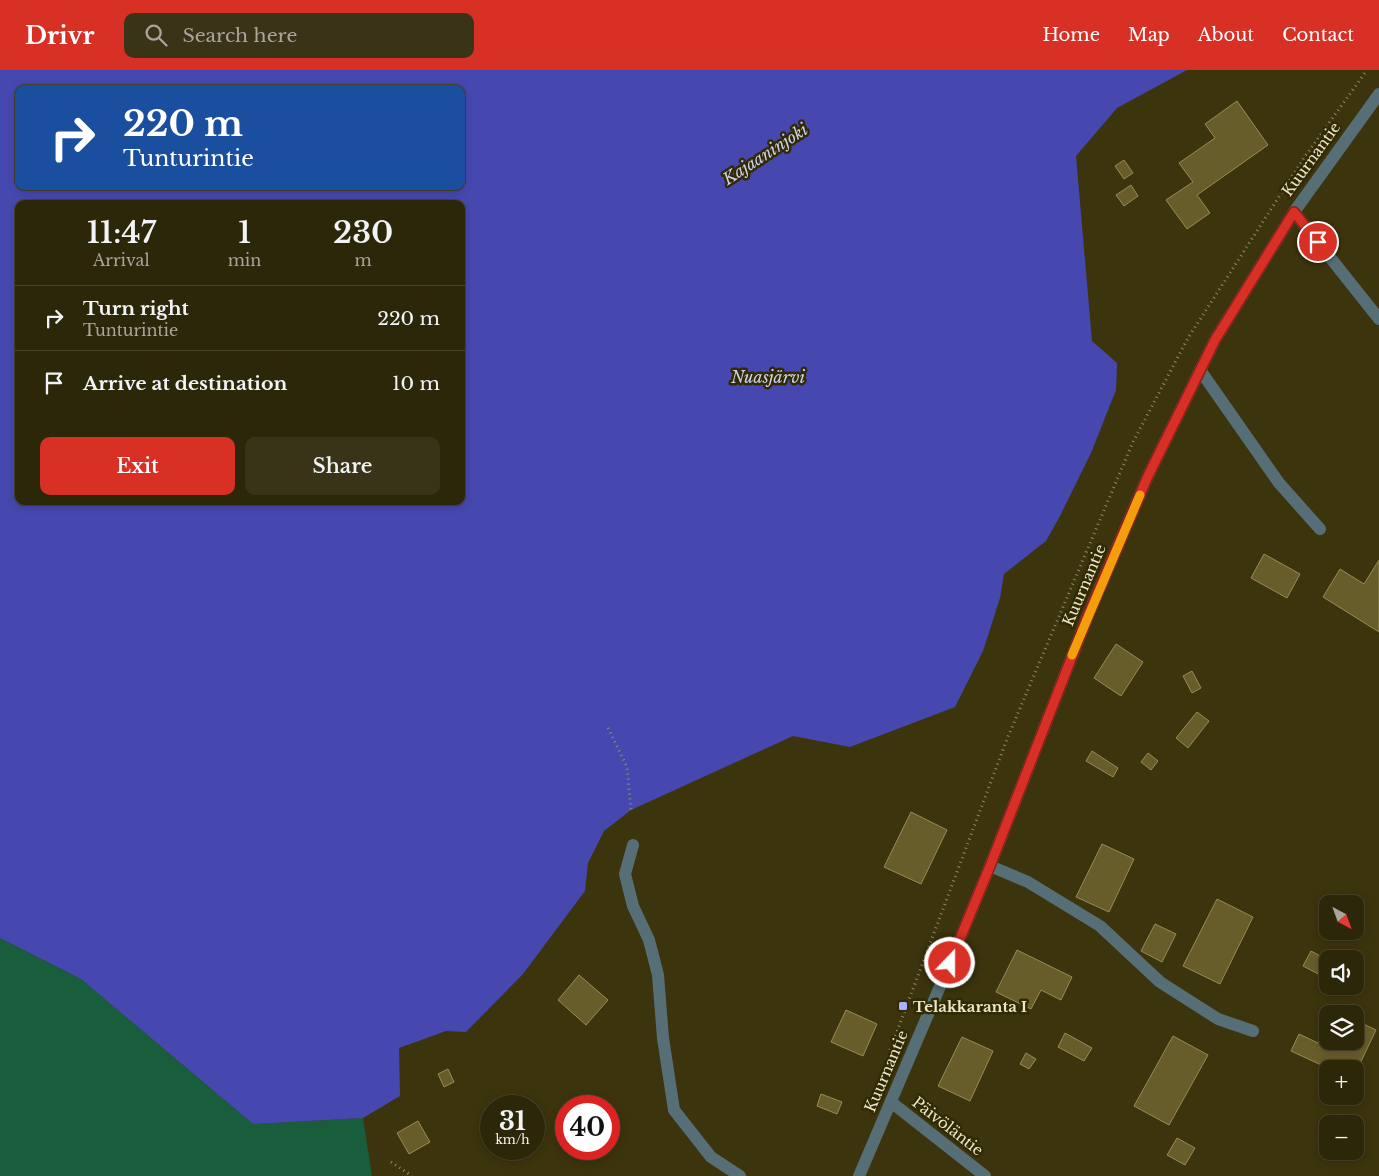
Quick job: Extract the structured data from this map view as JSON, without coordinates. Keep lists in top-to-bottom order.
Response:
{
  "streets": {
    "street": ["Kuurnantie", "Päivöläntie"]
  },
  "crossings": [
    ["Kuurnantie", "Päivöläntie"]
  ],
  "water": ["Kajaaninjoki", "Nuasjärvi"],
  "places": {
    "transit": ["Telakkaranta I"]
  },
  "north": "bottom right",
  "page": {
    "header": "Drivr",
    "search": "Search here",
    "nav": [
      "Home",
      "Map",
      "About",
      "Contact"
    ],
    "turn": ["220 m", "Tunturintie"],
    "eta": [
      "11:47",
      "Arrival",
      "1",
      "min",
      "230",
      "m"
    ],
    "list": [
      {
        "name": "Turn right",
        "note": "Tunturintie",
        "value": "220 m"
      },
      {
        "name": "Arrive at destination",
        "value": "10 m"
      }
    ],
    "buttons": ["Exit", "Share"],
    "map_buttons": ["+", "−"],
    "speed": "31 km/h",
    "limit": "40"
  }
}
